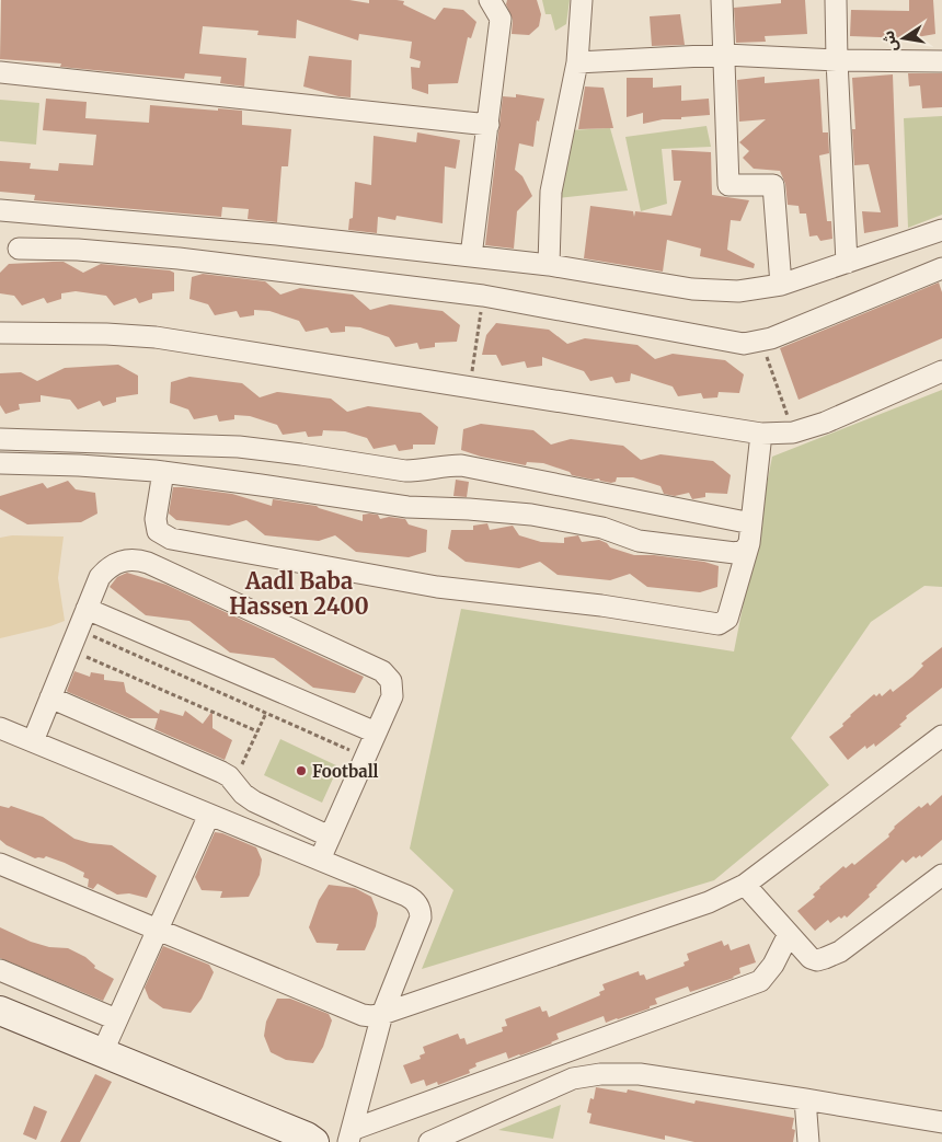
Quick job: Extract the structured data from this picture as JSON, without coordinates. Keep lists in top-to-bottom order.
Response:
{
  "districts": ["Aadl Baba Hassen 2400"],
  "places": ["Football"],
  "north": "left"
}
